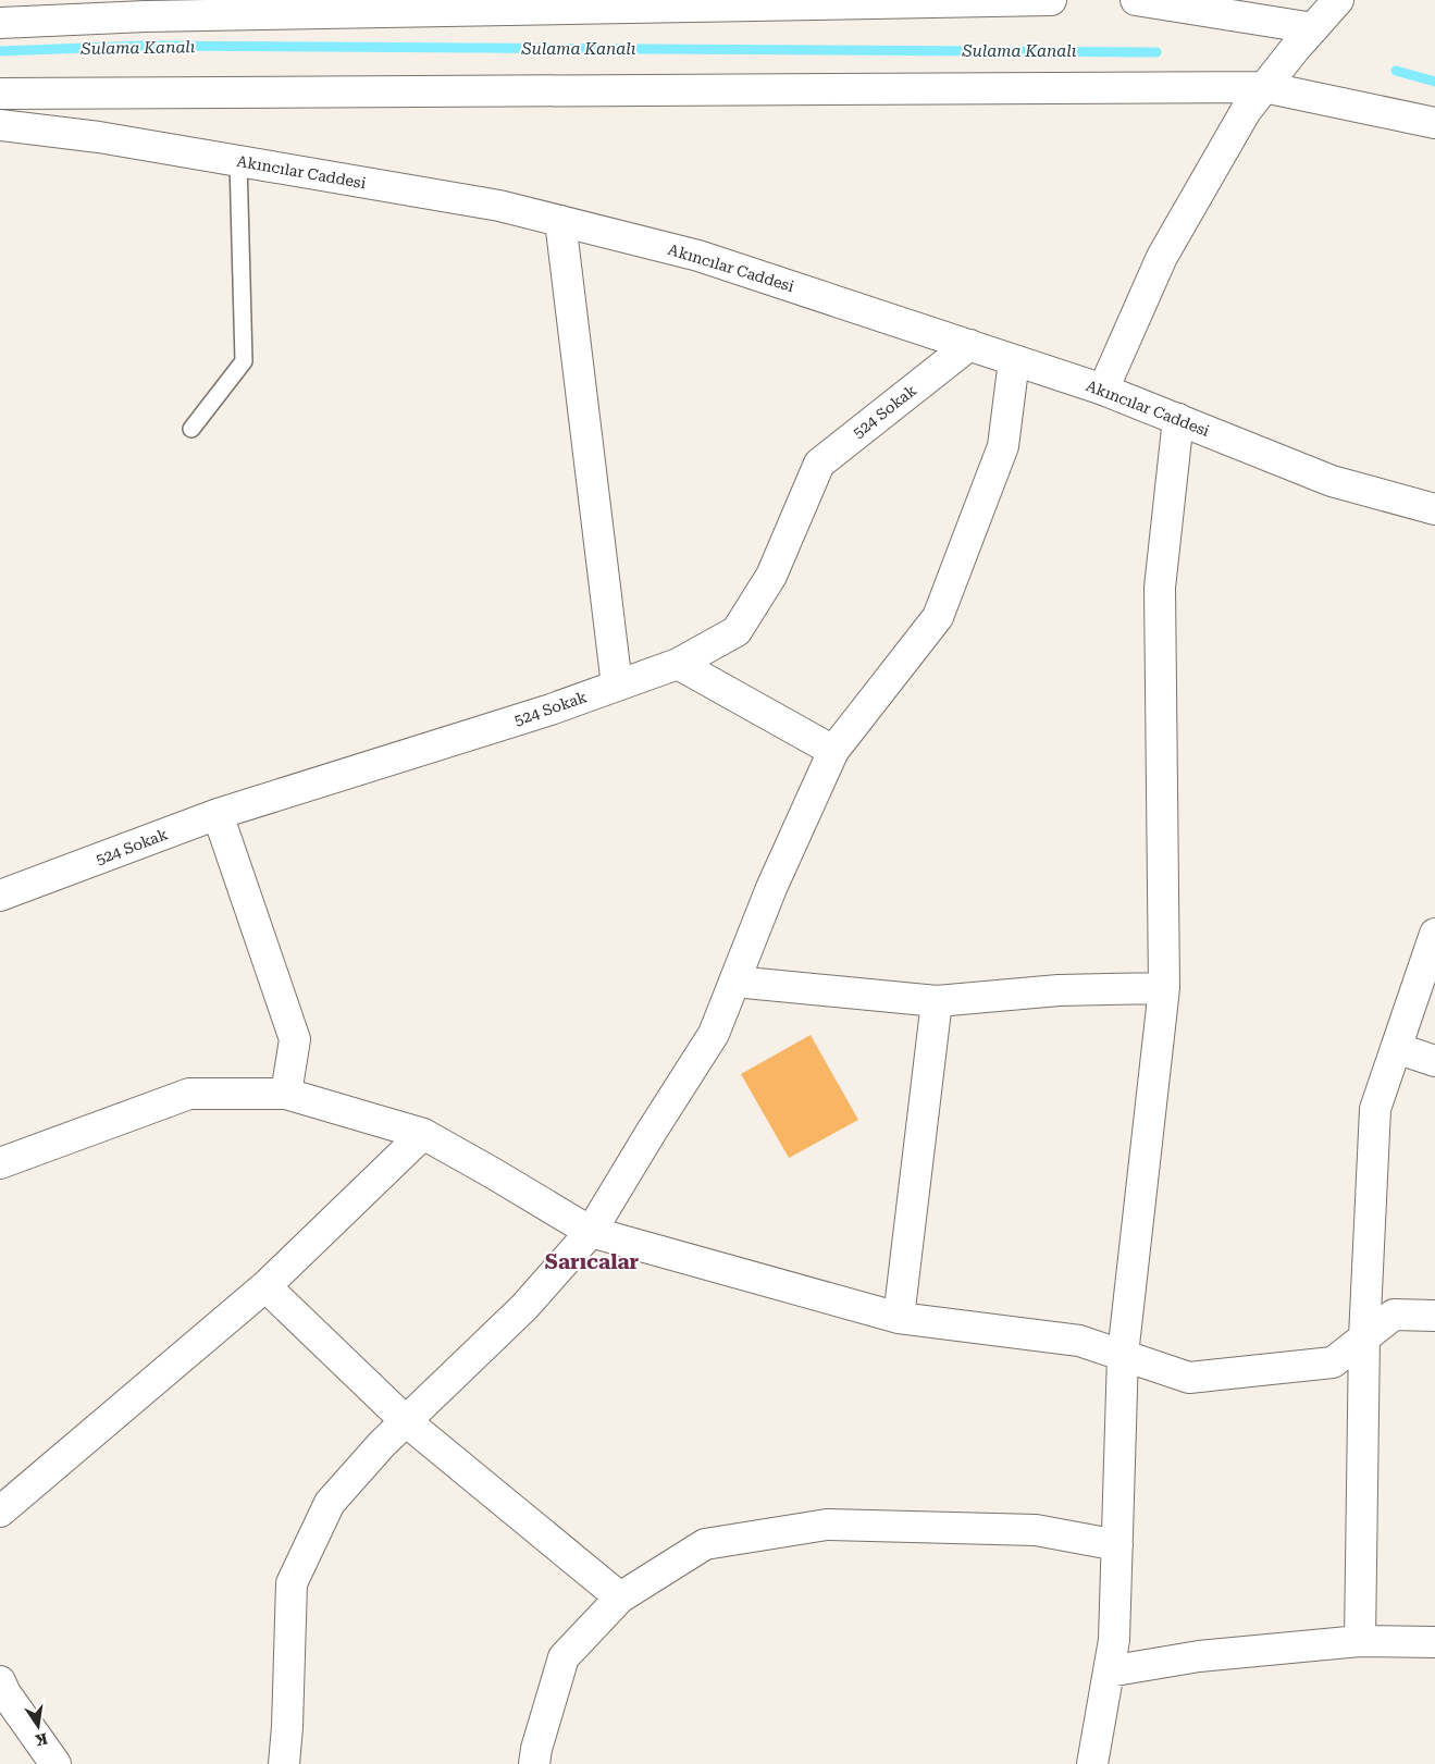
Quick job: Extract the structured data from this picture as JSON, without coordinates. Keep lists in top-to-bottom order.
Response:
{
  "streets": {
    "street": ["Akıncılar Caddesi", "524 Sokak"]
  },
  "crossings": [
    ["Akıncılar Caddesi", "524 Sokak"]
  ],
  "districts": ["Sarıcalar"],
  "water": ["Sulama Kanalı"],
  "north": "bottom"
}
